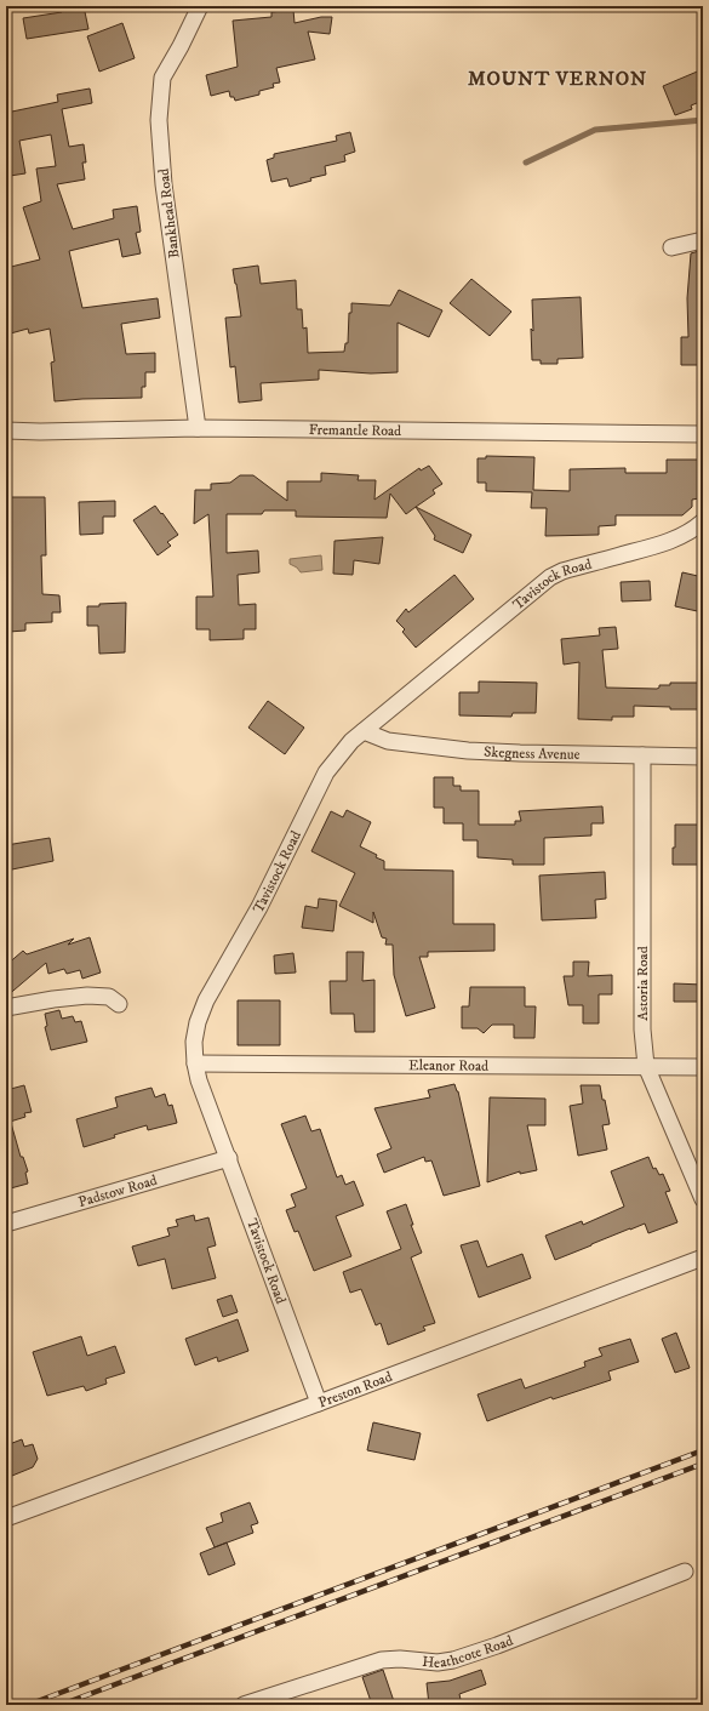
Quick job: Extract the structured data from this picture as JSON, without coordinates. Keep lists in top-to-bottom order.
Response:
{
  "streets": {
    "street": [
      "Bankhead Road",
      "Fremantle Road",
      "Tavistock Road",
      "Skegness Avenue",
      "Astoria Road",
      "Eleanor Road",
      "Padstow Road",
      "Preston Road",
      "Heathcote Road"
    ]
  },
  "crossings": [
    ["Bankhead Road", "Fremantle Road"],
    ["Tavistock Road", "Skegness Avenue"],
    ["Tavistock Road", "Eleanor Road"],
    ["Tavistock Road", "Padstow Road"],
    ["Tavistock Road", "Preston Road"],
    ["Skegness Avenue", "Astoria Road"],
    ["Astoria Road", "Eleanor Road"]
  ],
  "districts": ["MOUNT VERNON"]
}
